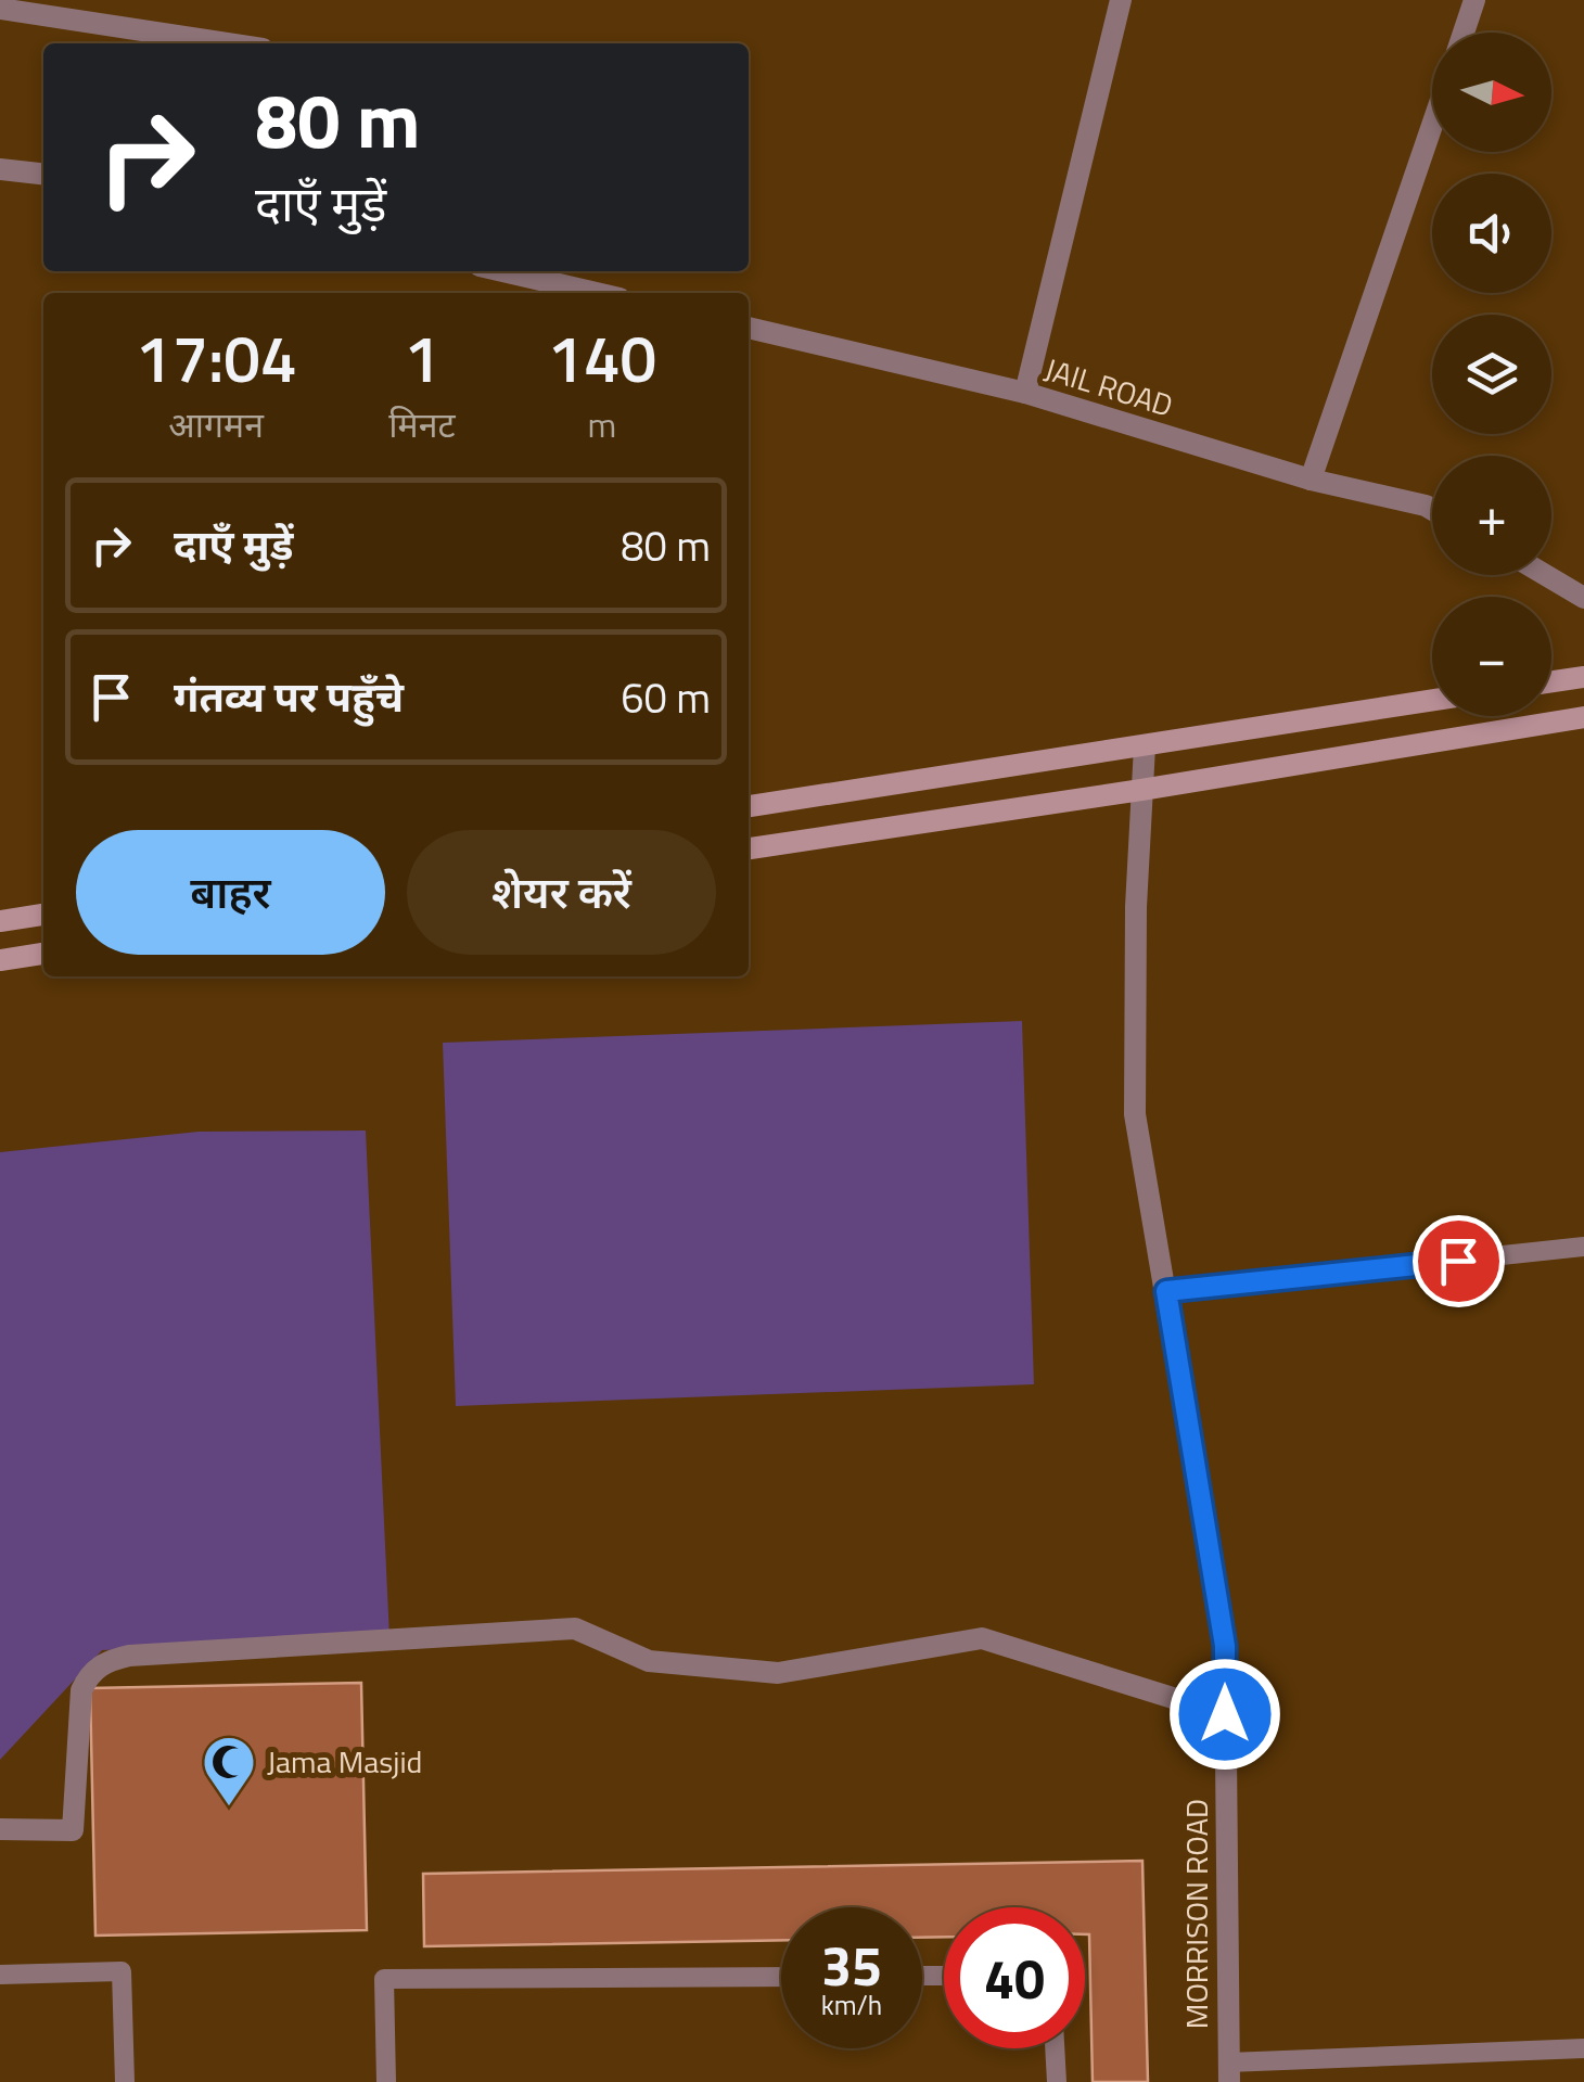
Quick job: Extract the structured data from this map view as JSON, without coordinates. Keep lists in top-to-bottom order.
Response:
{
  "streets": {
    "street": ["JAIL ROAD", "MORRISON ROAD"]
  },
  "places": {
    "mosque": ["Jama Masjid"]
  },
  "north": "right",
  "page": {
    "map_buttons": ["+", "−"],
    "turn": ["80 m", "दाएँ मुड़ें"],
    "eta": [
      "17:04",
      "आगमन",
      "1",
      "मिनट",
      "140",
      "m"
    ],
    "list": [
      {
        "name": "दाएँ मुड़ें",
        "value": "80 m"
      },
      {
        "name": "गंतव्य पर पहुँचे",
        "value": "60 m"
      }
    ],
    "buttons": ["बाहर", "शेयर करें"],
    "speed": "35 km/h",
    "limit": "40"
  }
}
